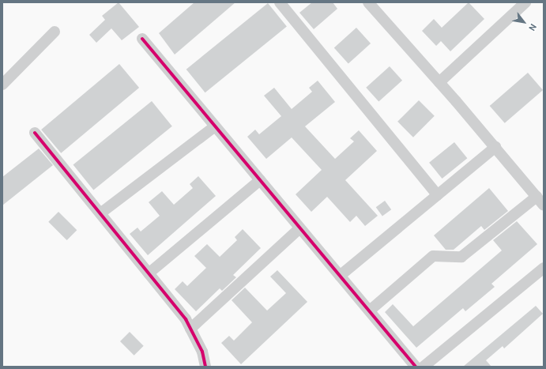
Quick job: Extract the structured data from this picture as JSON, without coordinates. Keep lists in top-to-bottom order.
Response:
{
  "north": "bottom right"
}
